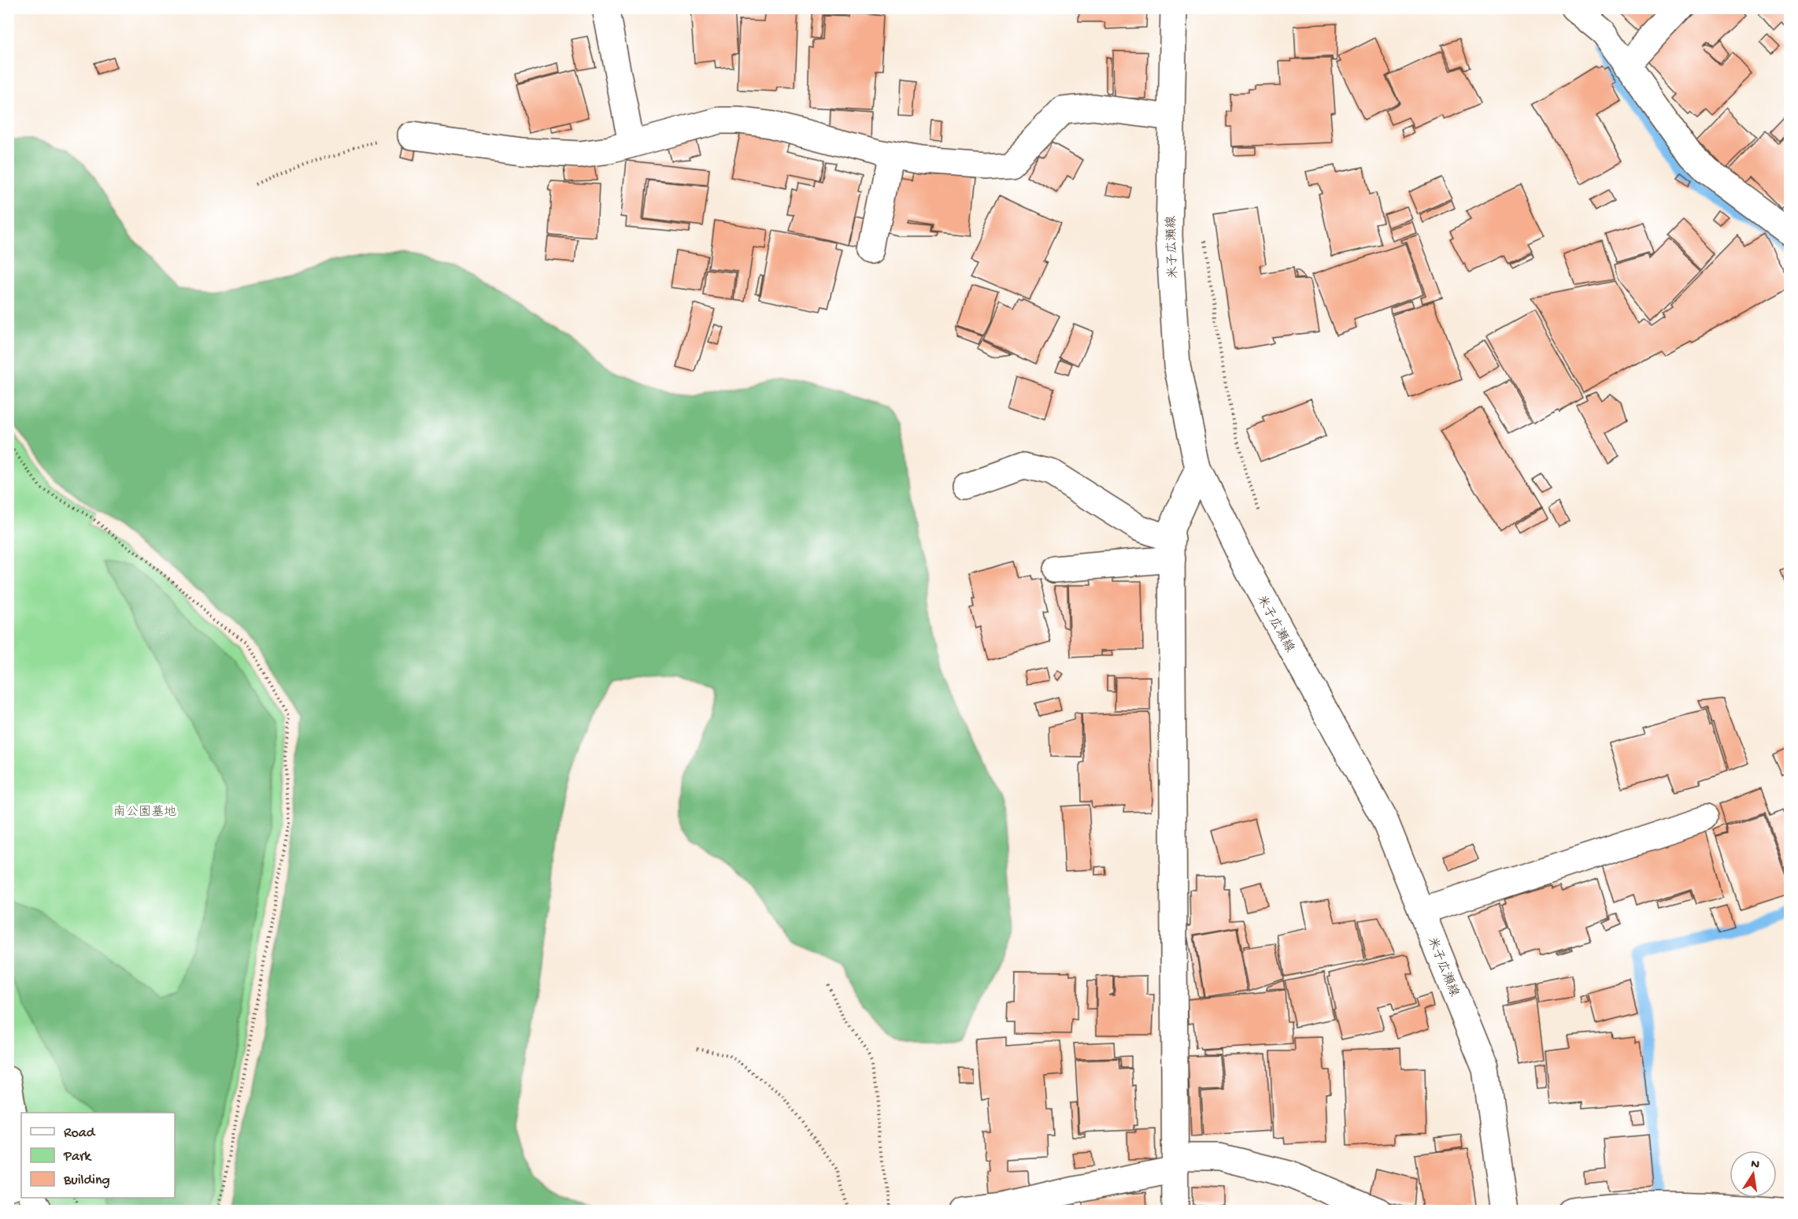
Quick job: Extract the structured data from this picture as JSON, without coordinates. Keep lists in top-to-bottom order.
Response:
{
  "streets": {
    "street": ["米子広瀬線"]
  },
  "parks": ["南公園墓地"],
  "legend": ["Road", "Park", "Building"],
  "north": "top"
}
